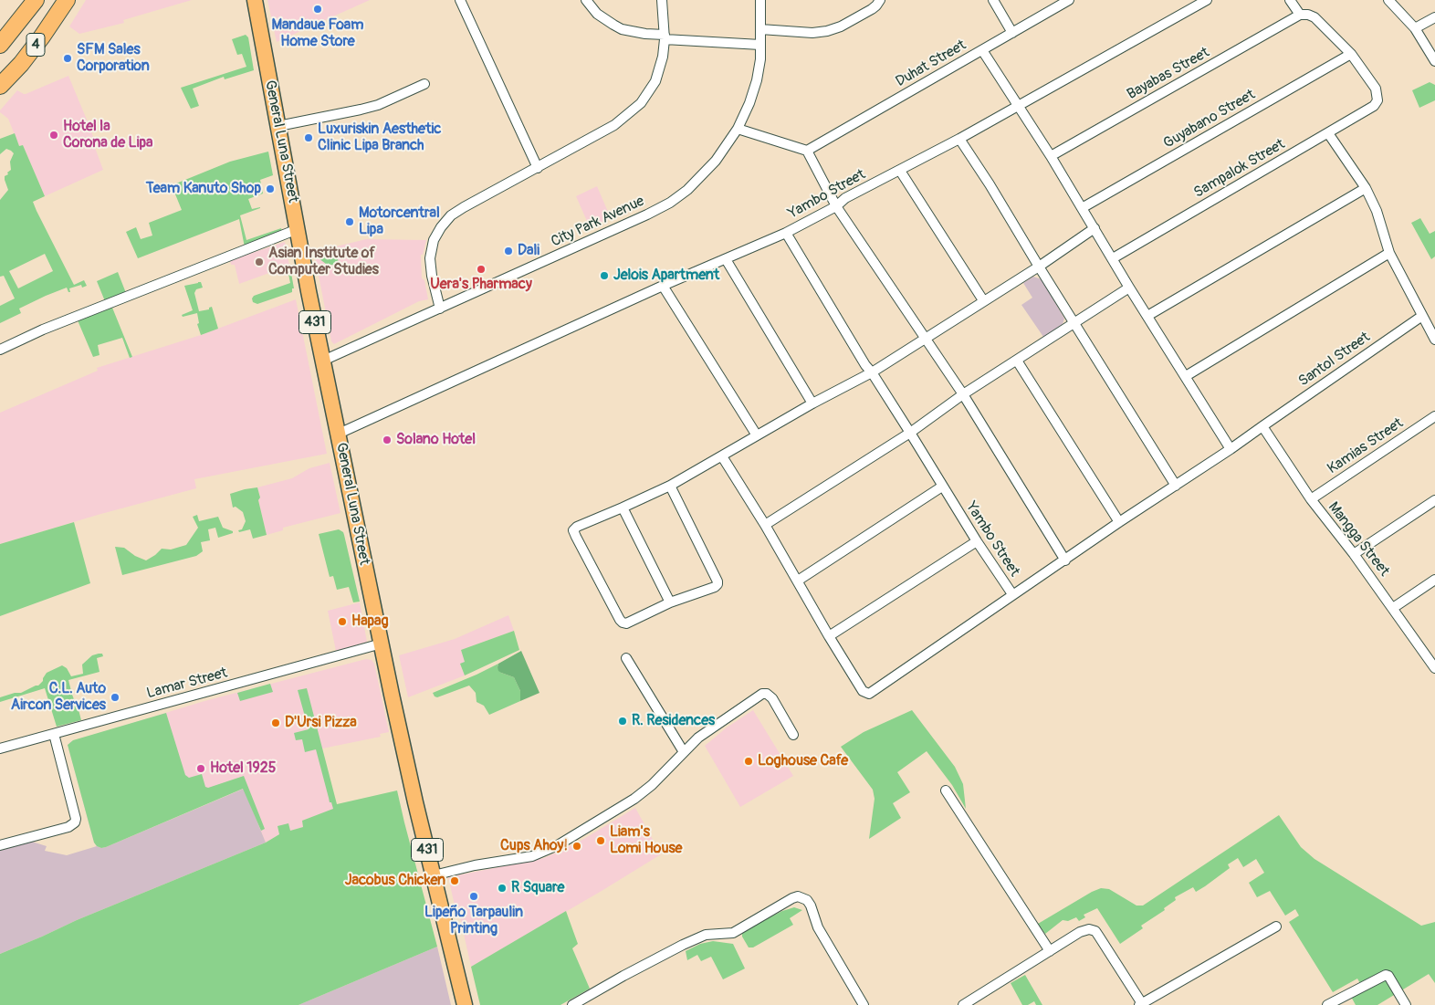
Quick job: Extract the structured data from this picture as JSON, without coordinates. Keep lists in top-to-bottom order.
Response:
{
  "streets": {
    "highway": ["4"],
    "main road": ["General Luna Street", "431"],
    "street": [
      "Duhat Street",
      "Bayabas Street",
      "Guyabano Street",
      "Sampalok Street",
      "Yambo Street",
      "City Park Avenue",
      "Santol Street",
      "Kamias Street",
      "Mangga Street",
      "Lamar Street"
    ]
  },
  "crossings": [
    ["Guyabano Street", "Sampalok Street"],
    ["General Luna Street", "City Park Avenue"],
    ["General Luna Street", "Lamar Street"],
    ["Yambo Street", "Santol Street"],
    ["Santol Street", "Mangga Street"],
    ["Kamias Street", "Mangga Street"]
  ],
  "places": [
    "Mandaue Foam Home Store",
    "SFM Sales Corporation",
    "Hotel la Corona de Lipa",
    "Luxuriskin Aesthetic Clinic Lipa Branch",
    "Team Kanuto Shop",
    "Motorcentral Lipa",
    "Dali",
    "Asian Institute of Computer Studies",
    "Uera's Pharmacy",
    "Jelois Apartment",
    "Solano Hotel",
    "Hapag",
    "C.L. Auto Aircon Services",
    "R. Residences",
    "D'Ursi Pizza",
    "Loghouse Cafe",
    "Hotel 1925",
    "Liam's Lomi House",
    "Cups Ahoy!",
    "Jacobus Chicken",
    "R Square",
    "Lipeño Tarpaulin Printing"
  ]
}
